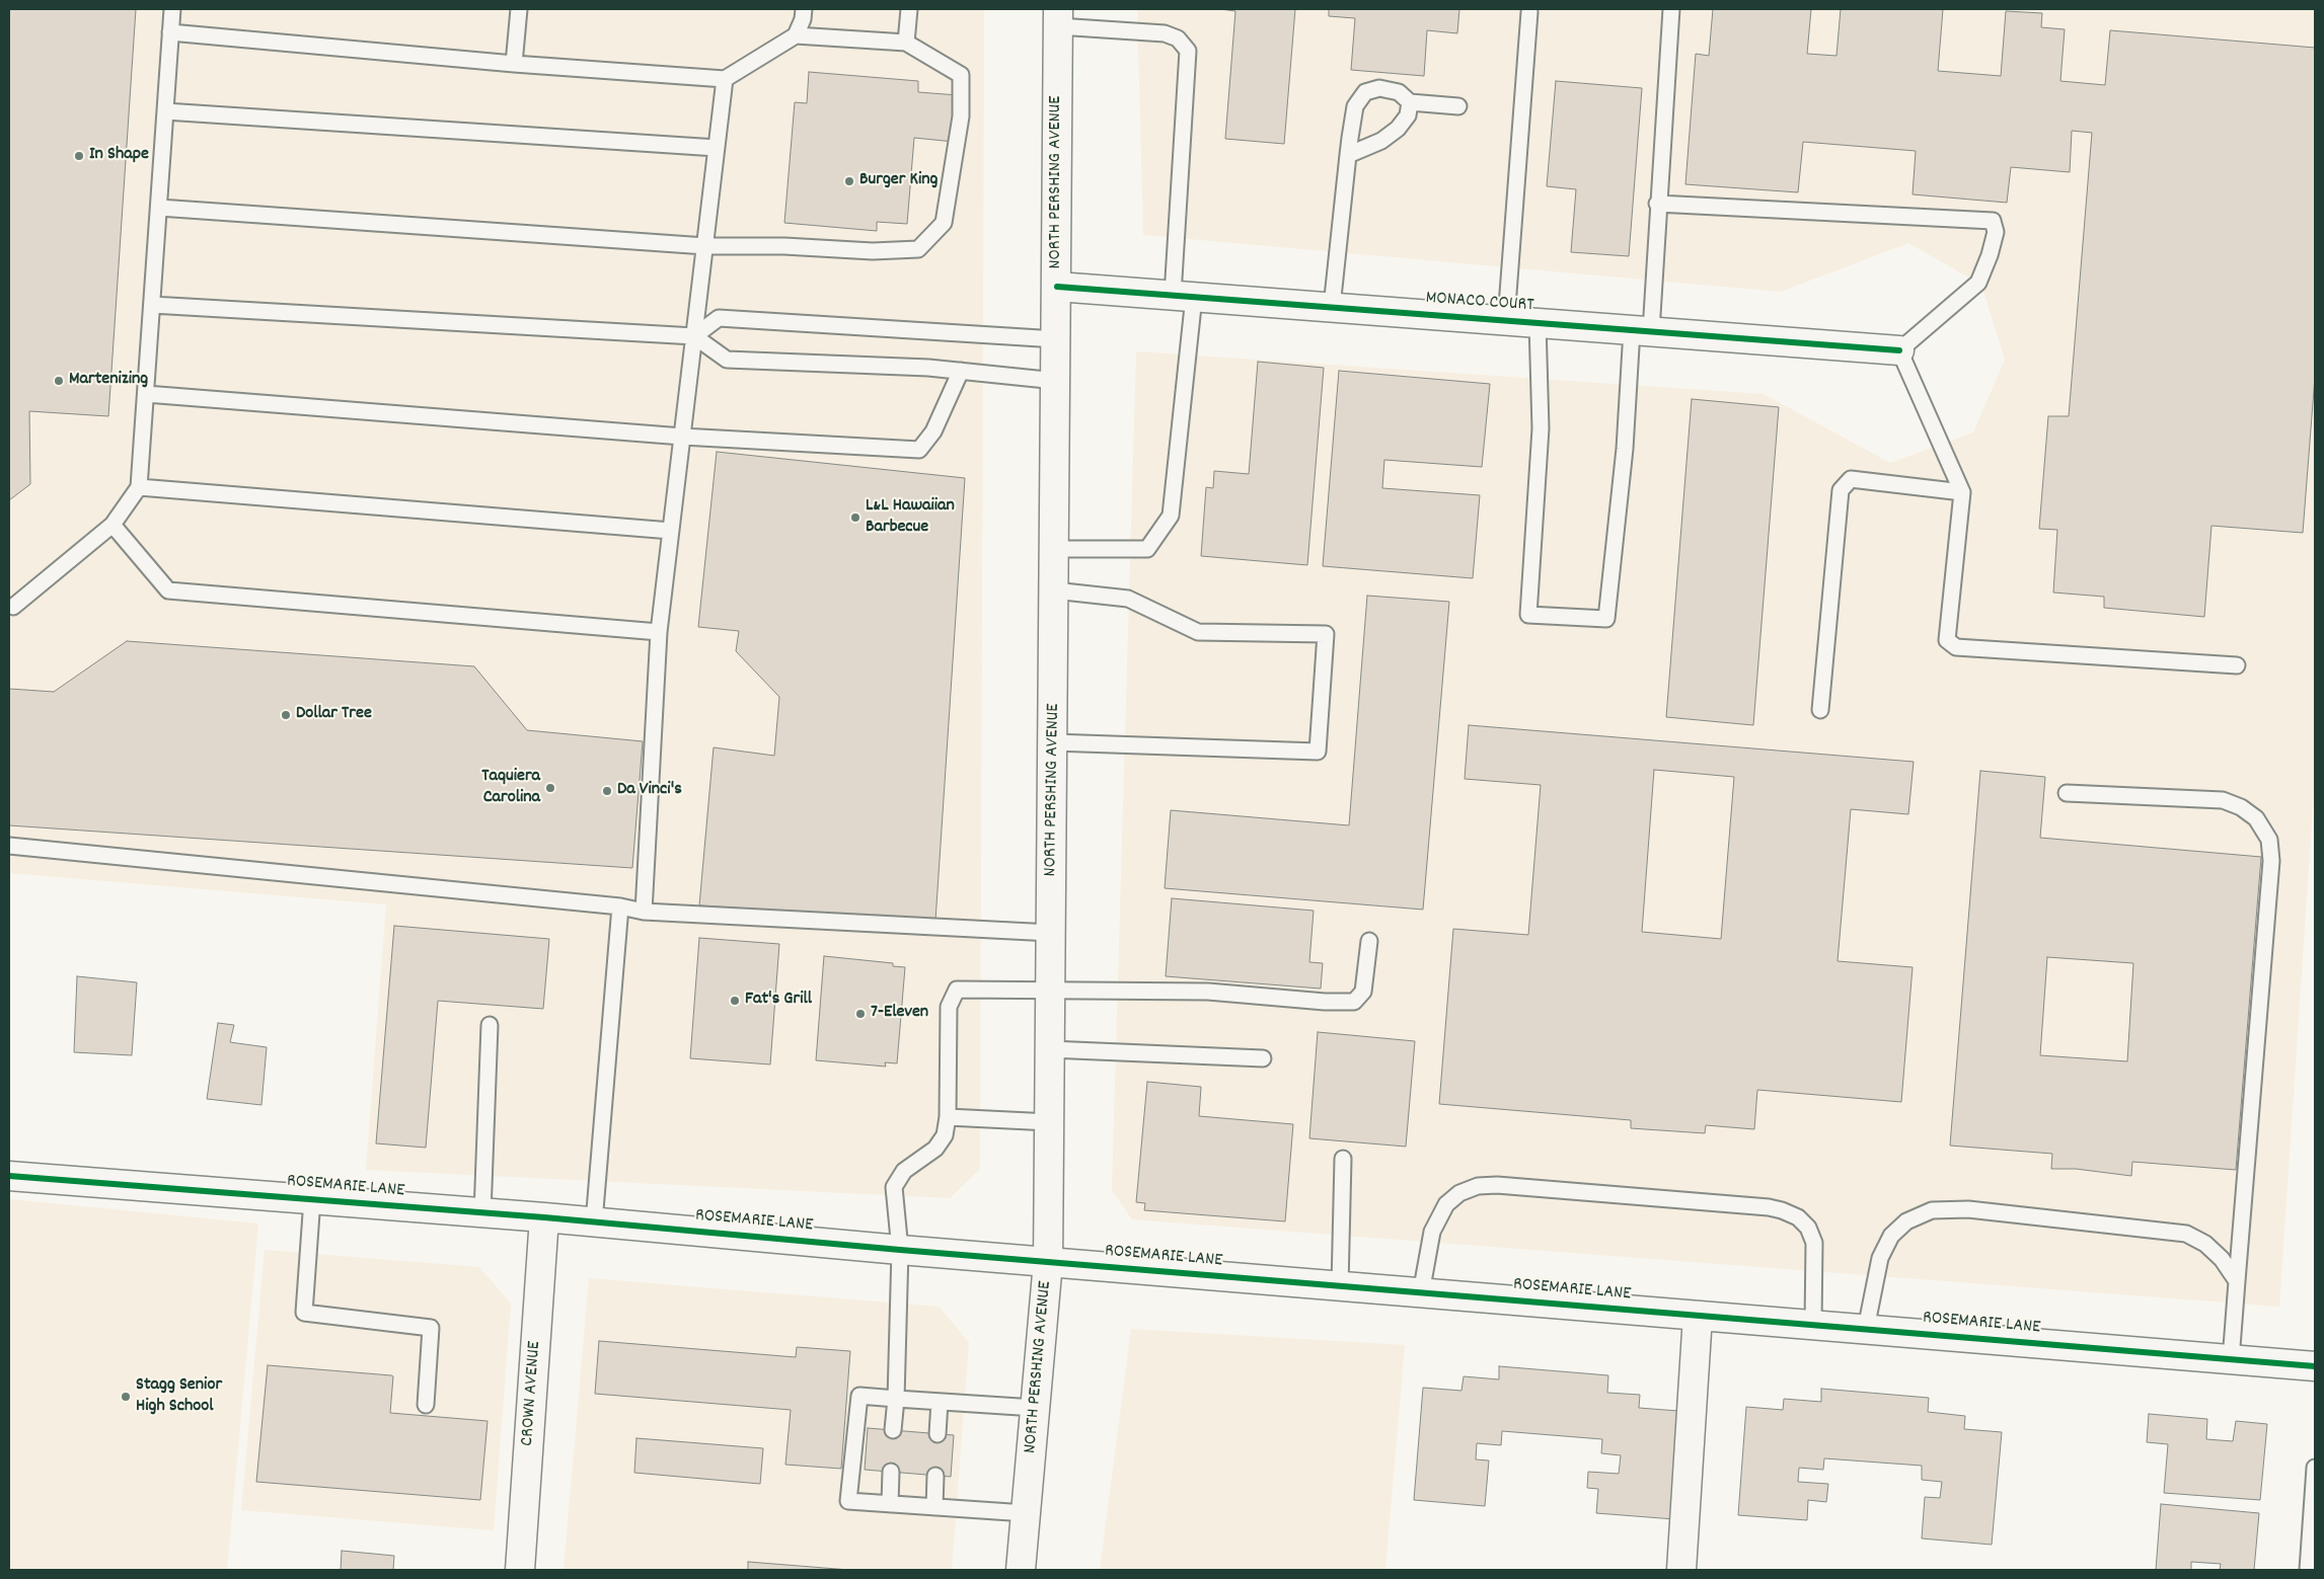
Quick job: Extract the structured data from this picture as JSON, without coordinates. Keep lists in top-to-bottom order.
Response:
{
  "streets": {
    "street": [
      "NORTH PERSHING AVENUE",
      "MONACO COURT",
      "ROSEMARIE LANE",
      "CROWN AVENUE"
    ]
  },
  "crossings": [
    ["NORTH PERSHING AVENUE", "MONACO COURT"],
    ["NORTH PERSHING AVENUE", "ROSEMARIE LANE"],
    ["ROSEMARIE LANE", "CROWN AVENUE"]
  ],
  "places": [
    "In Shape",
    "Burger King",
    "Martenizing",
    "L&L Hawaiian Barbecue",
    "Dollar Tree",
    "Taquiera Carolina",
    "Da Vinci's",
    "Fat's Grill",
    "7-Eleven",
    "Stagg Senior High School"
  ]
}
